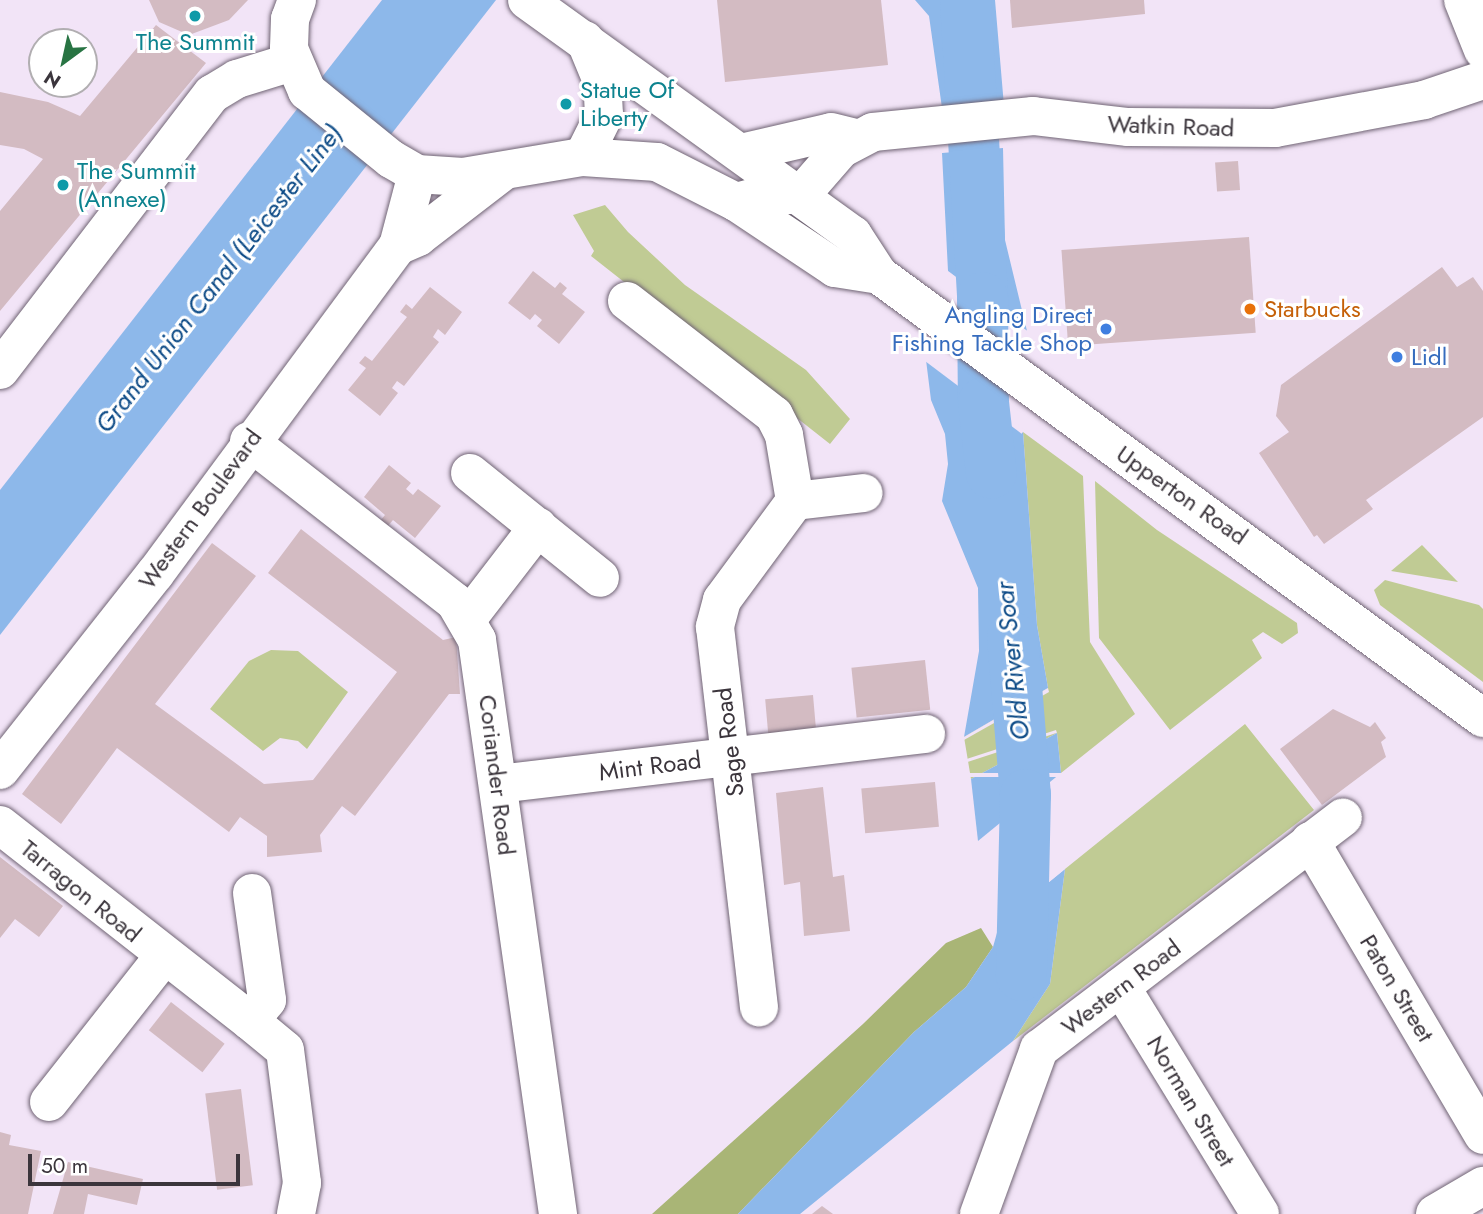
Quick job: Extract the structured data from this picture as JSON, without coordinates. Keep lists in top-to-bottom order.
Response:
{
  "streets": {
    "street": [
      "Watkin Road",
      "Upperton Road",
      "Western Boulevard",
      "Sage Road",
      "Mint Road",
      "Coriander Road",
      "Tarragon Road",
      "Western Road",
      "Paton Street",
      "Norman Street"
    ]
  },
  "crossings": [
    ["Watkin Road", "Upperton Road"],
    ["Upperton Road", "Western Boulevard"],
    ["Western Boulevard", "Coriander Road"],
    ["Sage Road", "Mint Road"],
    ["Mint Road", "Coriander Road"],
    ["Western Road", "Paton Street"],
    ["Western Road", "Norman Street"]
  ],
  "water": ["Grand Union Canal (Leicester Line)", "Old River Soar"],
  "places": [
    "The Summit",
    "Statue Of Liberty",
    "The Summit (Annexe)",
    "Starbucks",
    "Angling Direct Fishing Tackle Shop",
    "Lidl"
  ],
  "scale_bar": "50 m",
  "north": "bottom left"
}
